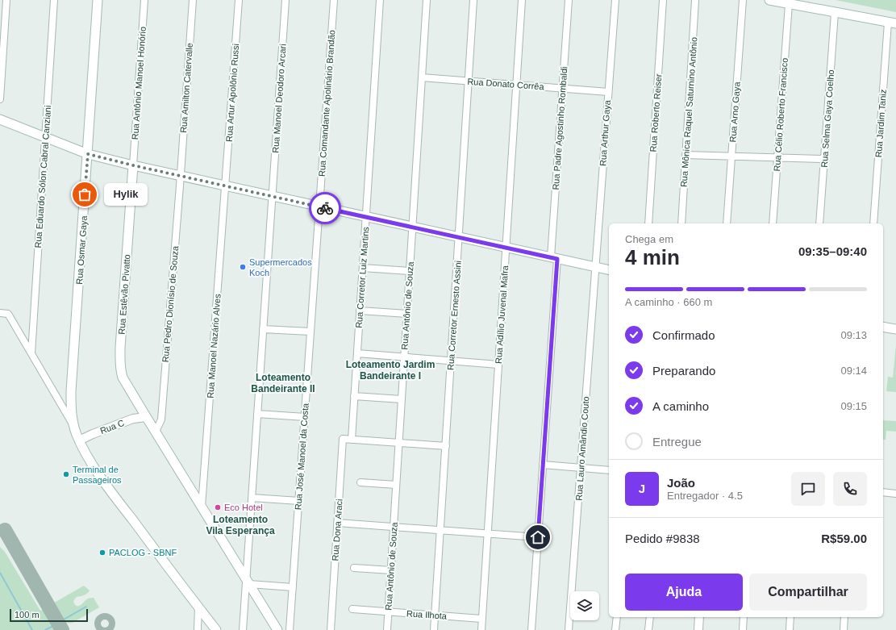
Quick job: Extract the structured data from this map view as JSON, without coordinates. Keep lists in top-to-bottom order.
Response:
{
  "streets": {
    "main road": ["Rua Osmar Gaya", "Rua Estêvão Pivatto"],
    "street": [
      "Rua Antônio Manoel Honório",
      "Rua Donato Corrêa",
      "Rua Amilton Catervalle",
      "Rua Artur Apolônio Russi",
      "Rua Manoel Deodoro Arcari",
      "Rua Comandante Apolinário Brandão",
      "Rua Mônica Raquel Saturnino Antônio",
      "Rua Arno Gaya",
      "Rua Roberto Reiser",
      "Rua Célio Roberto Francisco",
      "Rua Selma Gaya Coelho",
      "Rua Jardim Taniz",
      "Rua Padre Agostinho Rombaldi",
      "Rua Arthur Gaya",
      "Rua Eduardo Sólon Cabral Canziani",
      "Rua Corretor Luiz Martins",
      "Rua Pedro Dionísio de Souza",
      "Rua Antônio de Souza",
      "Rua Adílio Juvenal Mafra",
      "Rua Corretor Ernesto Assini",
      "Rua Manoel Nazário Alves",
      "Rua C",
      "Rua Lauro Amândio Couto",
      "Rua José Manoel da Costa",
      "Rua Dona Araci",
      "Rua Ilhota"
    ]
  },
  "crossings": [
    ["Rua Antônio Manoel Honório", "Rua Estêvão Pivatto"],
    ["Rua Donato Corrêa", "Rua Padre Agostinho Rombaldi"],
    ["Rua Donato Corrêa", "Rua Arthur Gaya"],
    ["Rua Donato Corrêa", "Rua Antônio de Souza"],
    ["Rua Donato Corrêa", "Rua Adílio Juvenal Mafra"],
    ["Rua Donato Corrêa", "Rua Corretor Ernesto Assini"],
    ["Rua Amilton Catervalle", "Rua Pedro Dionísio de Souza"],
    ["Rua Artur Apolônio Russi", "Rua Manoel Nazário Alves"],
    ["Rua Manoel Deodoro Arcari", "Rua Estêvão Pivatto"],
    ["Rua Comandante Apolinário Brandão", "Rua José Manoel da Costa"],
    ["Rua Arthur Gaya", "Rua Lauro Amândio Couto"],
    ["Rua Osmar Gaya", "Rua C"],
    ["Rua Corretor Luiz Martins", "Rua Dona Araci"],
    ["Rua Estêvão Pivatto", "Rua Pedro Dionísio de Souza"],
    ["Rua Estêvão Pivatto", "Rua Manoel Nazário Alves"],
    ["Rua Estêvão Pivatto", "Rua C"],
    ["Rua Antônio de Souza", "Rua Ilhota"],
    ["Rua Adílio Juvenal Mafra", "Rua Ilhota"],
    ["Rua Corretor Ernesto Assini", "Rua Ilhota"]
  ],
  "districts": ["Loteamento Jardim Bandeirante I", "Loteamento Bandeirante II", "Loteamento Vila Esperança"],
  "places": [
    "Hylik",
    "Supermercados Koch",
    "Terminal de Passageiros",
    "Eco Hotel",
    "PACLOG - SBNF"
  ],
  "scale_bar": "100 m",
  "page": {
    "bubble": "Hylik",
    "heading": ["4 min", "Chega em", "09:35–09:40"],
    "panel": [
      "João",
      "Entregador · 4.5",
      "Pedido #9838",
      "R$59.00"
    ],
    "bar": "A caminho · 660 m",
    "list": [
      ["Confirmado", "09:13"],
      ["Preparando", "09:14"],
      ["A caminho", "09:15"],
      "Entregue"
    ],
    "round": "J",
    "buttons": ["Ajuda", "Compartilhar"],
    "scale": "100 m"
  }
}
